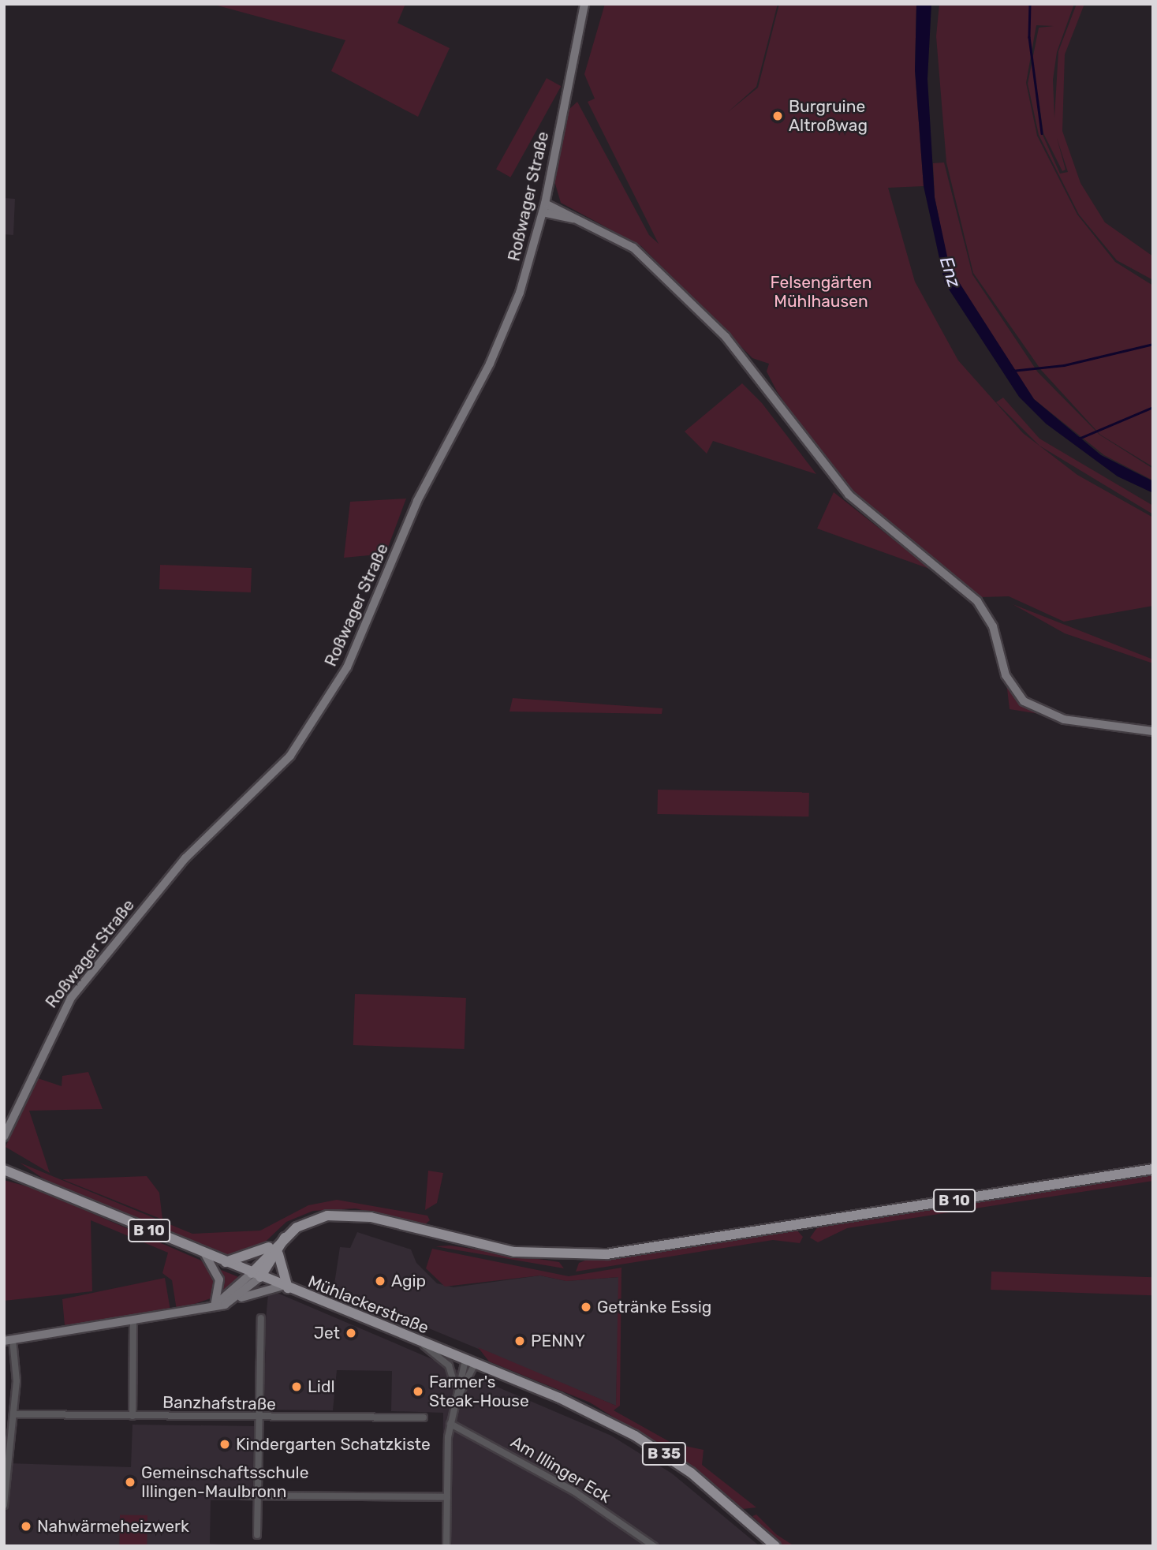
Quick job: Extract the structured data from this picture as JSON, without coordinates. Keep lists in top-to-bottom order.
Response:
{
  "streets": {
    "main road": ["B 10", "Mühlackerstraße", "B 35"],
    "street": ["Roßwager Straße", "Banzhafstraße", "Am Illinger Eck"]
  },
  "crossings": [
    ["B 10", "Mühlackerstraße"],
    ["Mühlackerstraße", "B 35"]
  ],
  "water": ["Enz"],
  "parks": ["Felsengärten Mühlhausen"],
  "places": [
    "Burgruine Altroßwag",
    "Agip",
    "Getränke Essig",
    "Jet",
    "PENNY",
    "Lidl",
    "Farmer's Steak-House",
    "Kindergarten Schatzkiste",
    "Gemeinschaftsschule Illingen-Maulbronn",
    "Nahwärmeheizwerk"
  ]
}
